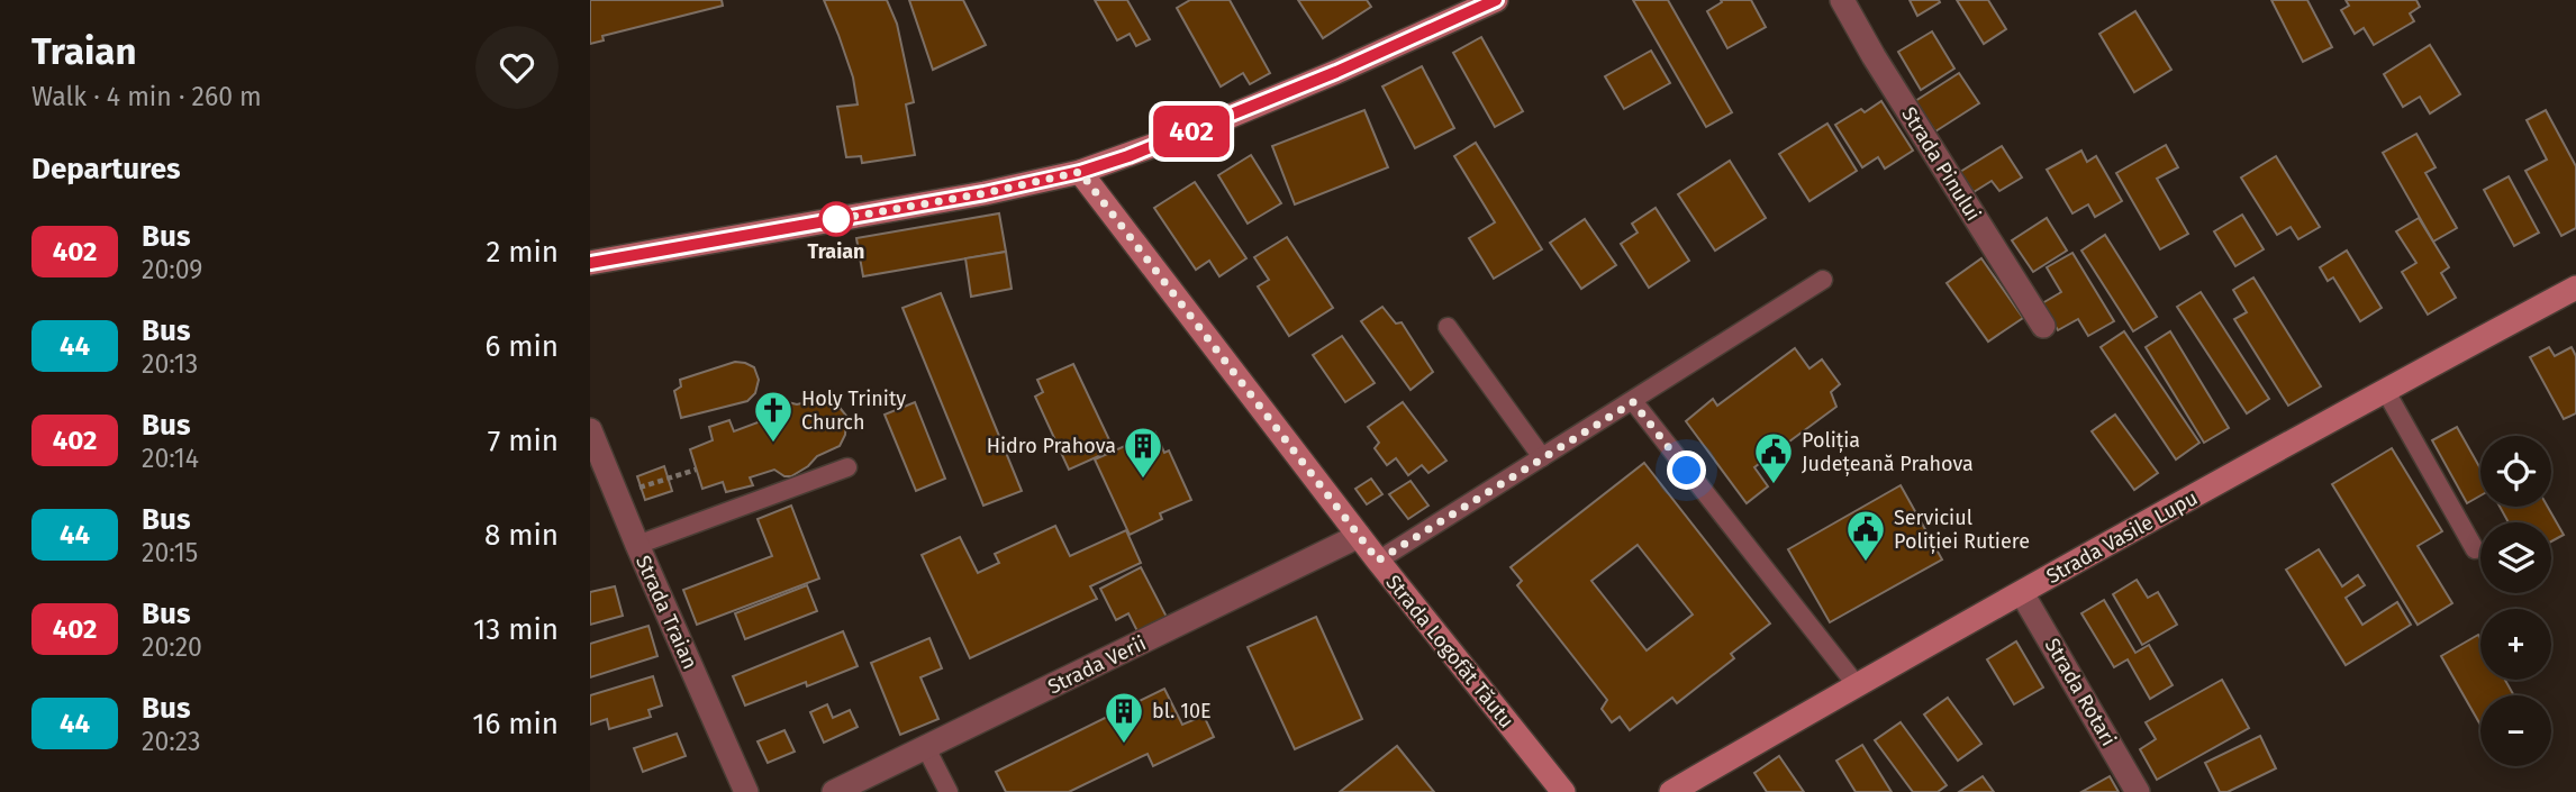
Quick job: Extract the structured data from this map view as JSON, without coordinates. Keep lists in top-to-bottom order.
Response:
{
  "streets": {
    "street": [
      "Strada Pinului",
      "Strada Vasile Lupu",
      "Strada Traian",
      "Strada Logofăt Tăutu",
      "Strada Verii",
      "Strada Rotari"
    ]
  },
  "crossings": [
    ["Strada Vasile Lupu", "Strada Rotari"],
    ["Strada Logofăt Tăutu", "Strada Verii"]
  ],
  "places": {
    "other": ["Traian"],
    "church": ["Holy Trinity Church"],
    "building": ["Hidro Prahova", "bl. 10E"],
    "public building": ["Poliția Județeană Prahova", "Serviciul Poliției Rutiere"]
  },
  "lines": ["bus line 402"],
  "page": {
    "heading": [
      ["Traian", "Walk · 4 min · 260 m"],
      "Departures"
    ],
    "on_map": "402",
    "list": [
      {
        "mark": "402",
        "name": "Bus",
        "note": "20:09",
        "value": "2 min"
      },
      {
        "mark": "44",
        "name": "Bus",
        "note": "20:13",
        "value": "6 min"
      },
      {
        "mark": "402",
        "name": "Bus",
        "note": "20:14",
        "value": "7 min"
      },
      {
        "mark": "44",
        "name": "Bus",
        "note": "20:15",
        "value": "8 min"
      },
      {
        "mark": "402",
        "name": "Bus",
        "note": "20:20",
        "value": "13 min"
      },
      {
        "mark": "44",
        "name": "Bus",
        "note": "20:23",
        "value": "16 min"
      }
    ],
    "map_buttons": ["+", "−"]
  }
}
